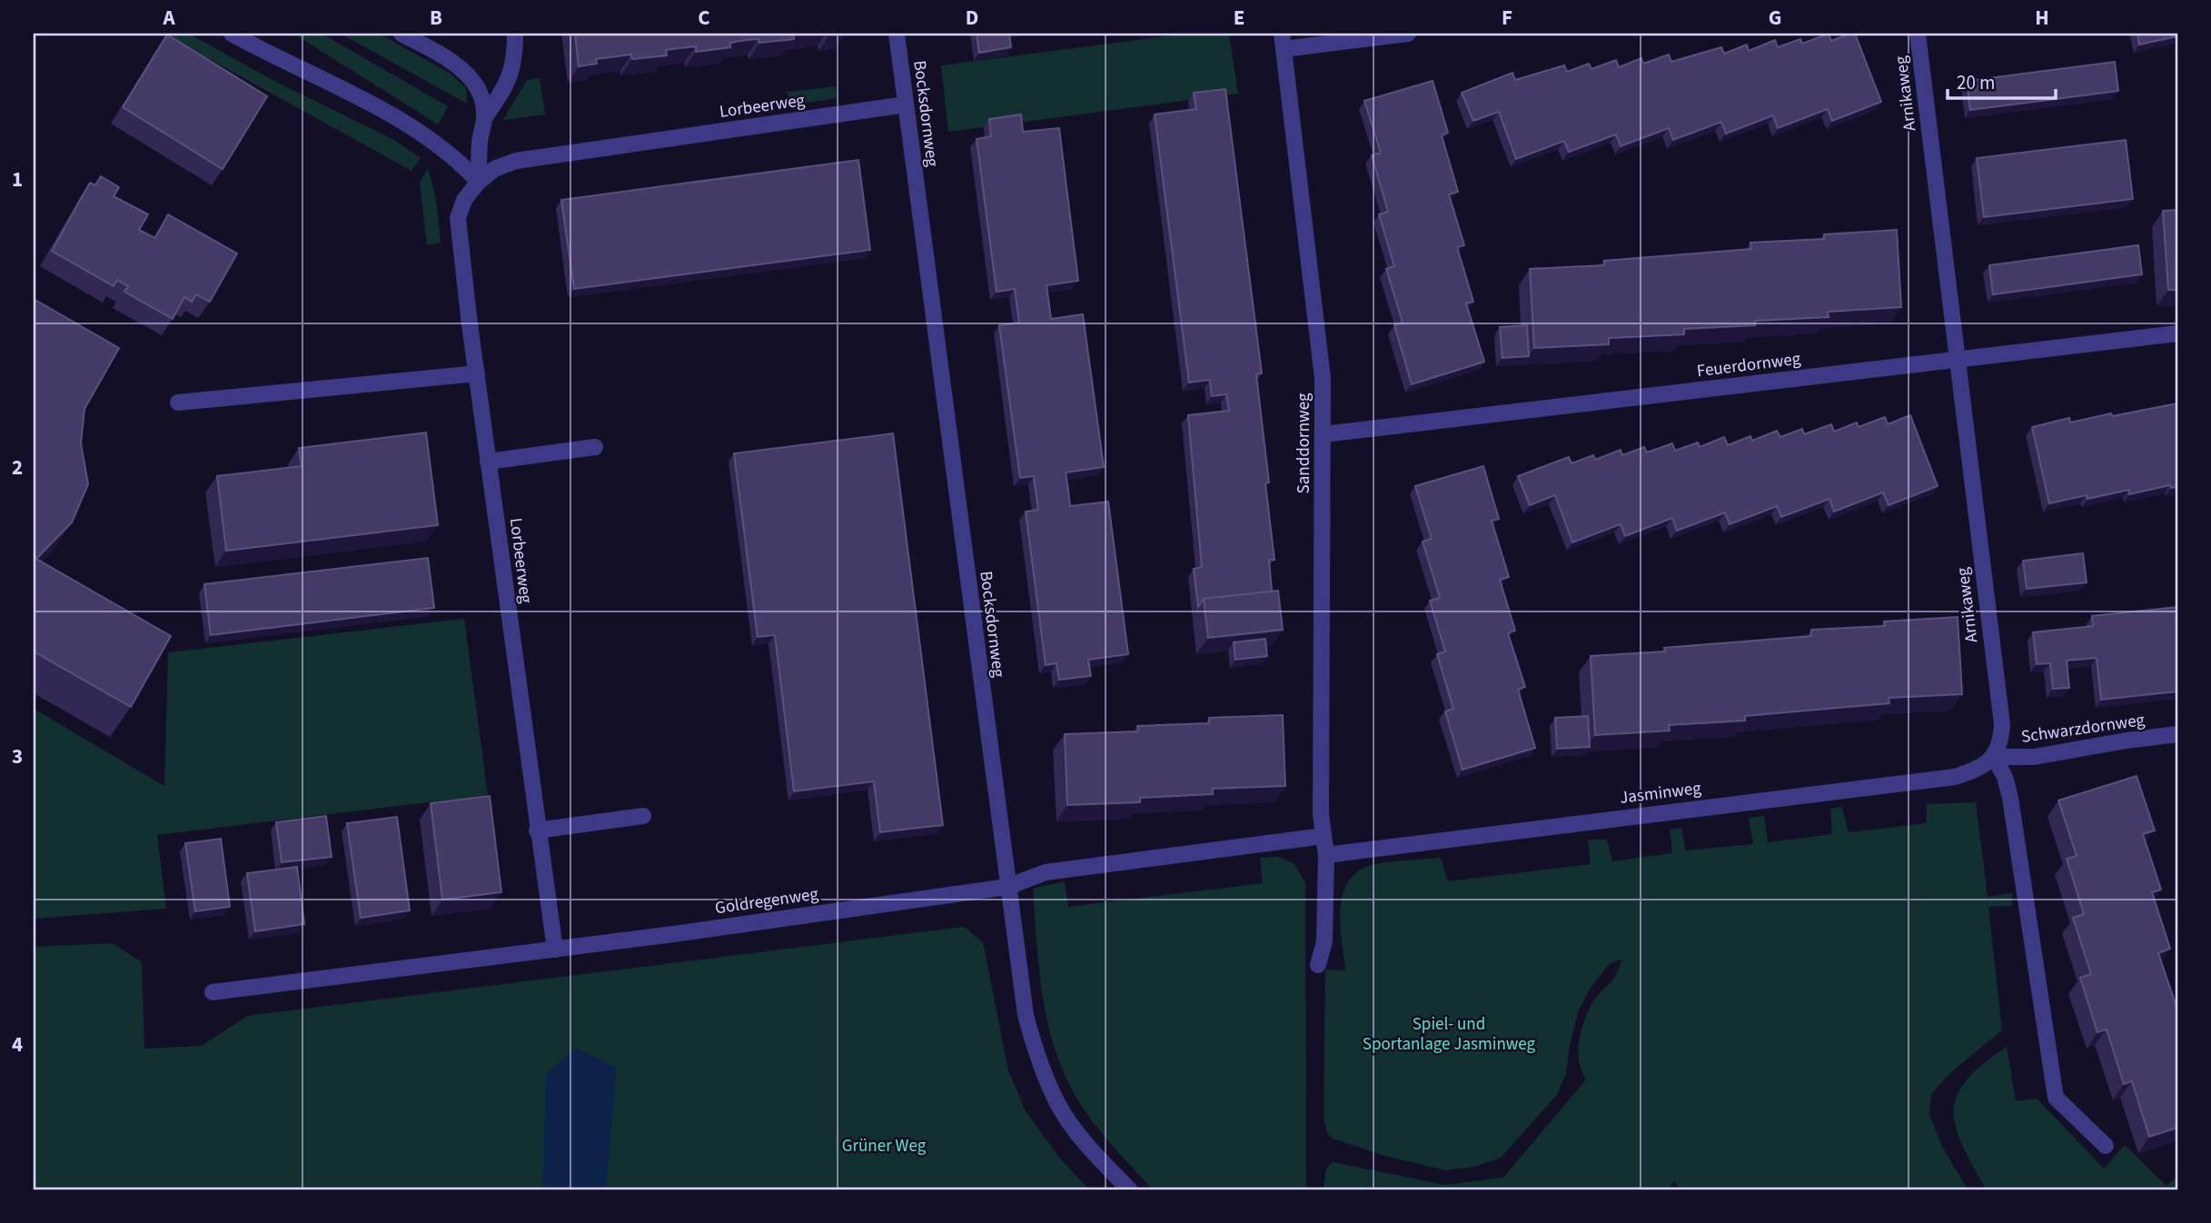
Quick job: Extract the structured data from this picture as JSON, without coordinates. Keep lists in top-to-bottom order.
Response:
{
  "streets": {
    "street": [
      "Arnikaweg",
      "Lorbeerweg",
      "Bocksdornweg",
      "Feuerdornweg",
      "Sanddornweg",
      "Schwarzdornweg",
      "Jasminweg",
      "Goldregenweg"
    ]
  },
  "crossings": [
    ["Arnikaweg", "Feuerdornweg"],
    ["Arnikaweg", "Schwarzdornweg"],
    ["Arnikaweg", "Jasminweg"],
    ["Lorbeerweg", "Bocksdornweg"],
    ["Lorbeerweg", "Goldregenweg"],
    ["Bocksdornweg", "Goldregenweg"],
    ["Feuerdornweg", "Sanddornweg"],
    ["Sanddornweg", "Jasminweg"],
    ["Sanddornweg", "Goldregenweg"],
    ["Schwarzdornweg", "Jasminweg"]
  ],
  "parks": ["Spiel- und Sportanlage Jasminweg", "Grüner Weg"],
  "scale_bar": "20 m",
  "grid": {
    "columns": [
      "A",
      "B",
      "C",
      "D",
      "E",
      "F",
      "G",
      "H"
    ],
    "rows": [
      "1",
      "2",
      "3",
      "4"
    ]
  }
}
